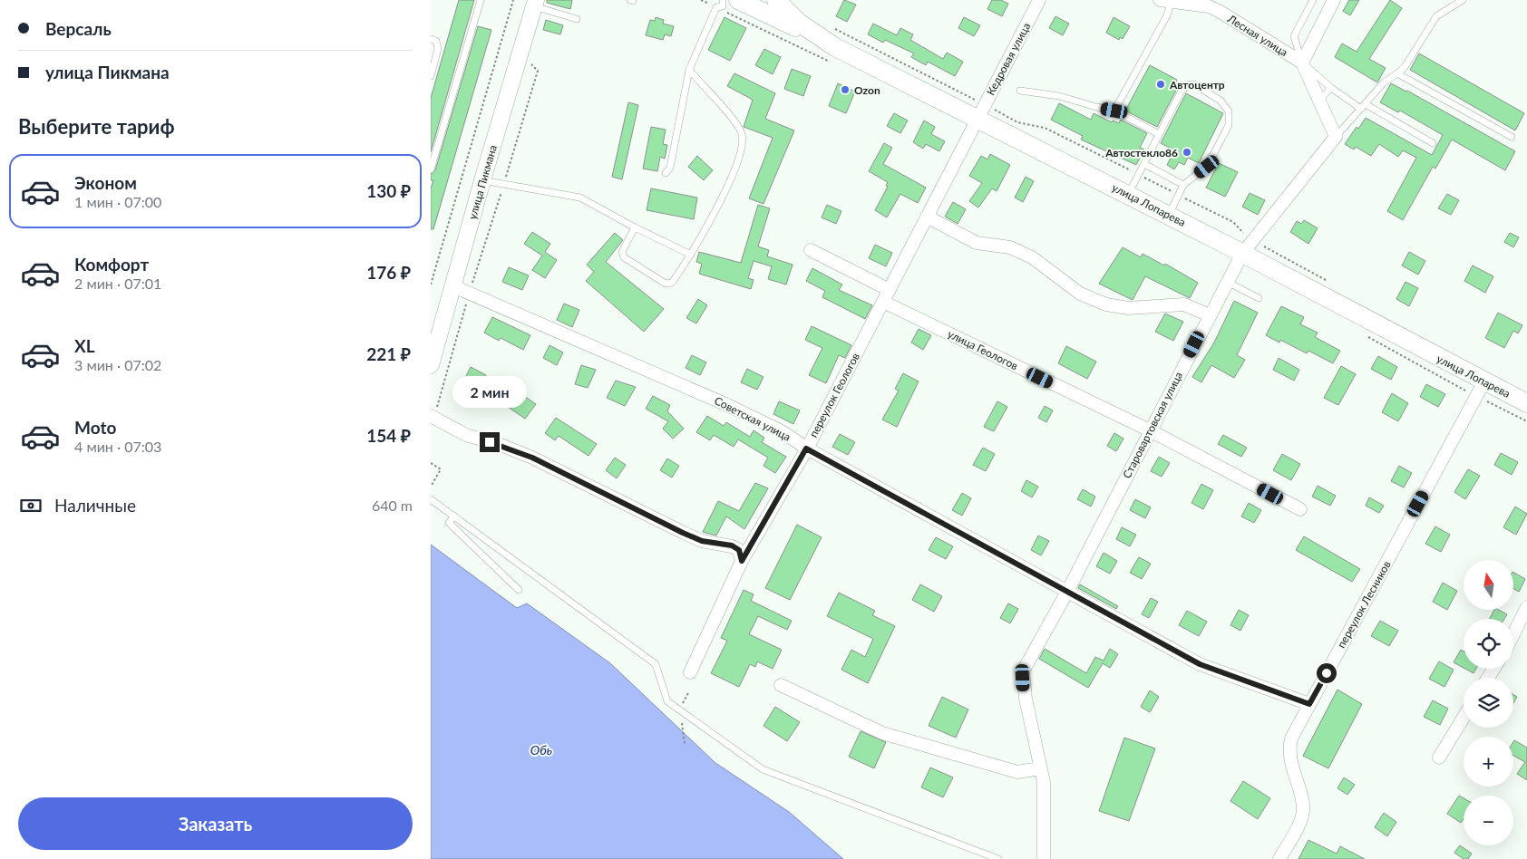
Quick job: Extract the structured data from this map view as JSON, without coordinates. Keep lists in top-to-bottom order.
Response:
{
  "streets": {
    "main road": ["улица Лопарева"],
    "street": [
      "Лесная улица",
      "Кедровая улица",
      "улица Пикмана",
      "улица Геологов",
      "переулок Геологов",
      "Советская улица",
      "Старовартовская улица",
      "переулок Лесников"
    ]
  },
  "crossings": [
    ["Кедровая улица", "улица Лопарева"],
    ["Кедровая улица", "переулок Геологов"],
    ["улица Пикмана", "Советская улица"],
    ["улица Лопарева", "переулок Геологов"],
    ["улица Лопарева", "Старовартовская улица"],
    ["улица Лопарева", "переулок Лесников"],
    ["улица Геологов", "переулок Геологов"],
    ["улица Геологов", "Старовартовская улица"],
    ["переулок Геологов", "Советская улица"],
    ["Советская улица", "Старовартовская улица"],
    ["Советская улица", "переулок Лесников"]
  ],
  "water": ["Обь"],
  "places": ["Автоцентр", "Ozon", "Автостекло86"],
  "north": "top",
  "page": {
    "banner": ["Версаль", "улица Пикмана"],
    "heading": "Выберите тариф",
    "list": [
      {
        "name": "Эконом",
        "note": "1 мин · 07:00",
        "value": "130 ₽"
      },
      {
        "name": "Комфорт",
        "note": "2 мин · 07:01",
        "value": "176 ₽"
      },
      {
        "name": "XL",
        "note": "3 мин · 07:02",
        "value": "221 ₽"
      },
      {
        "name": "Moto",
        "note": "4 мин · 07:03",
        "value": "154 ₽"
      }
    ],
    "bubble": "2 мин",
    "pay": ["Наличные", "640 m"],
    "map_buttons": ["+", "−"],
    "buttons": "Заказать"
  }
}
